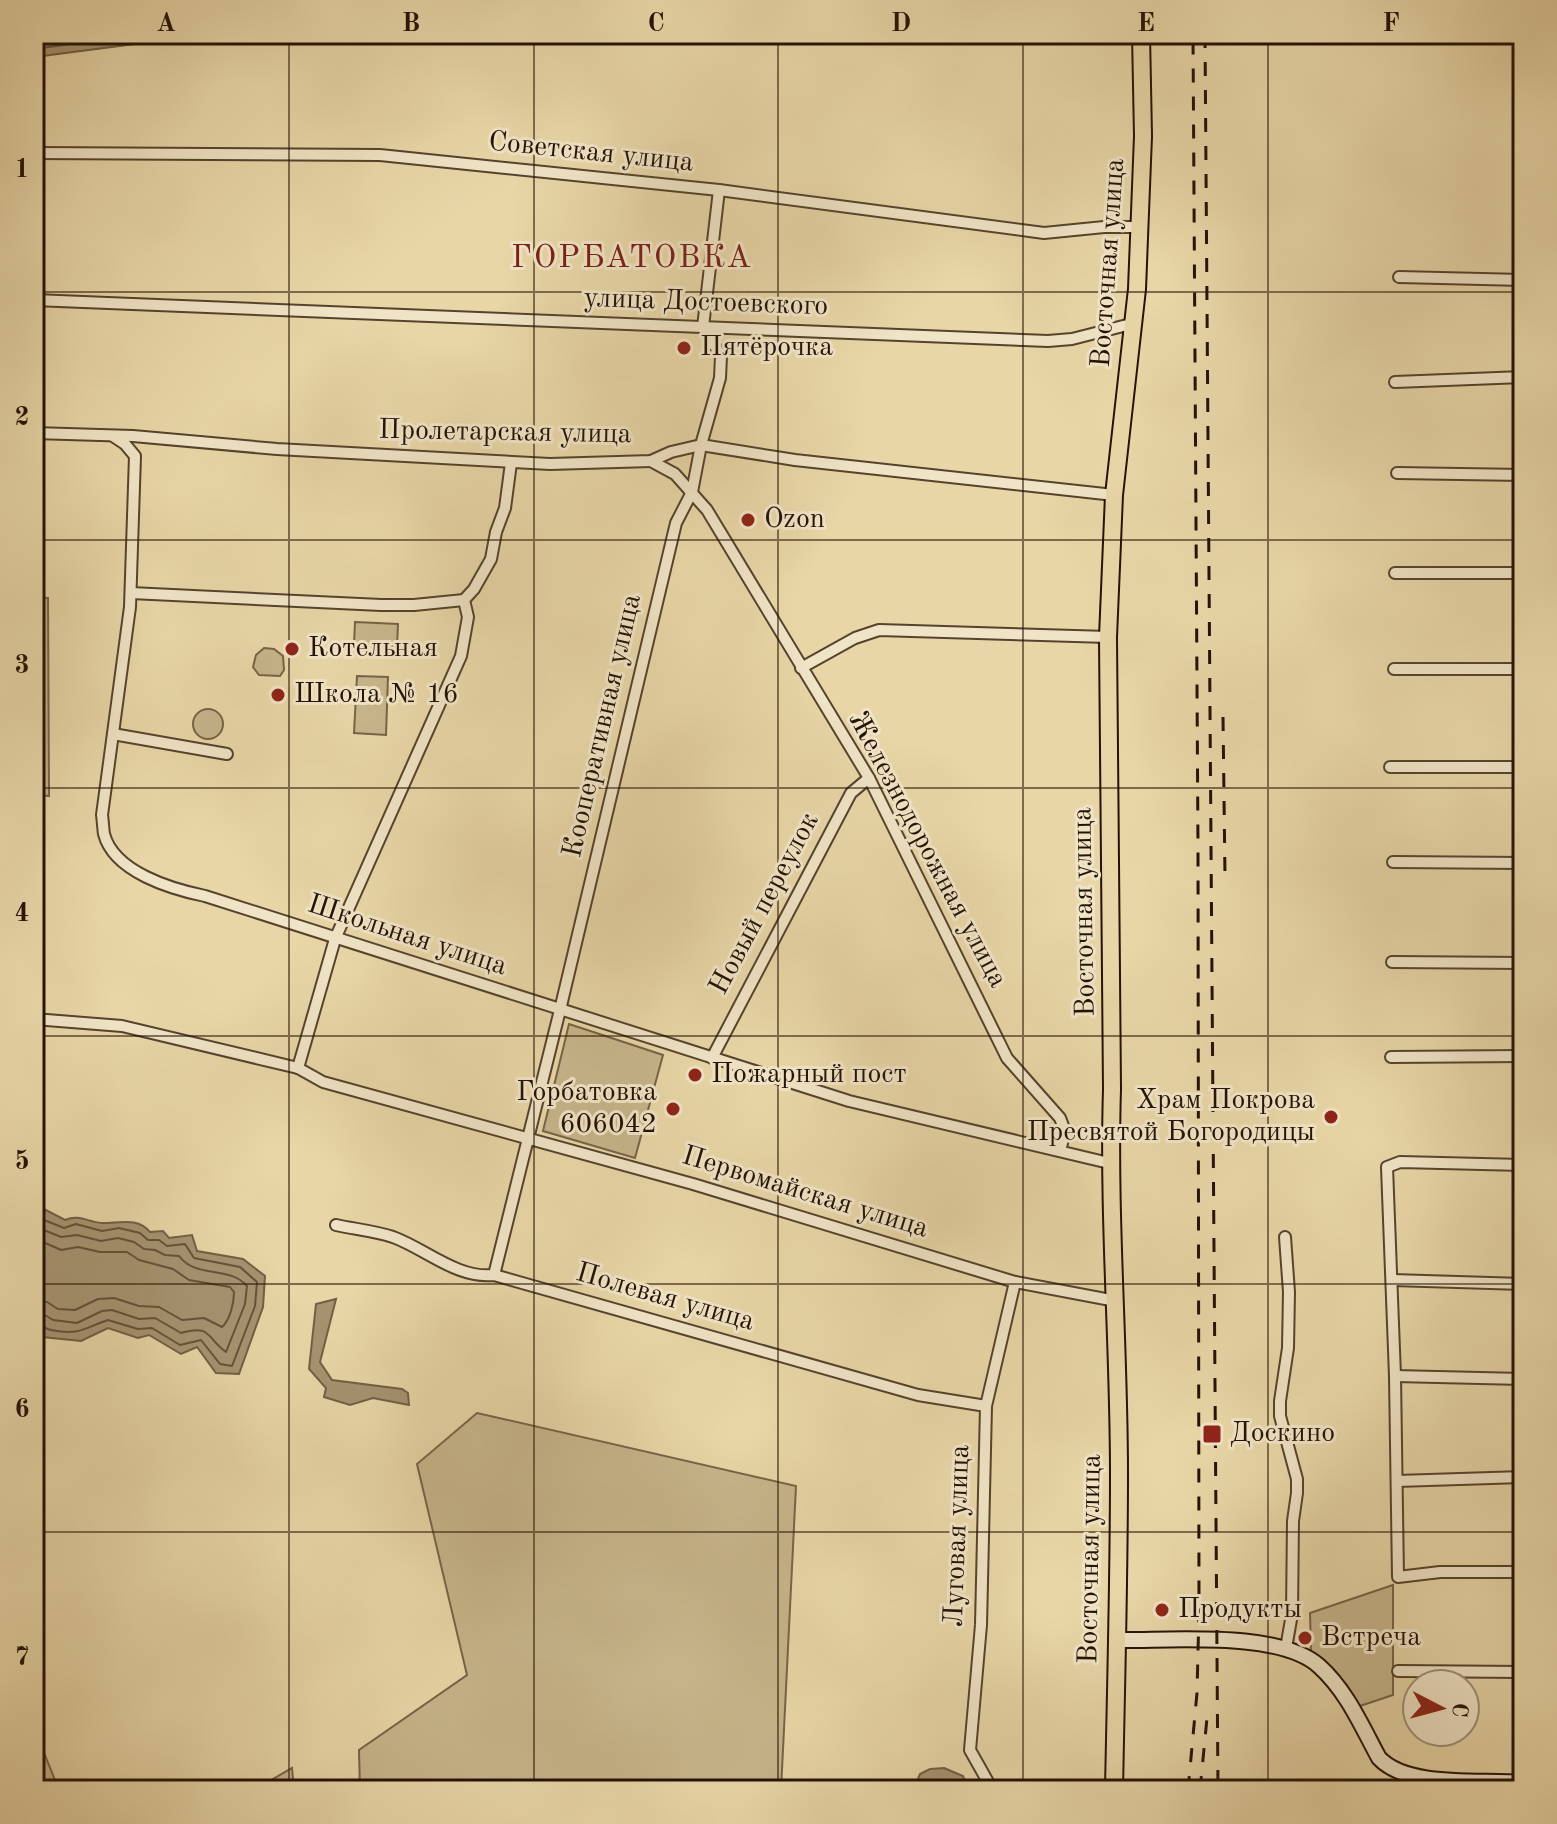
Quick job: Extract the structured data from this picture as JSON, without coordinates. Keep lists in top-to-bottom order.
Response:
{
  "streets": {
    "main road": ["Восточная улица"],
    "street": [
      "Советская улица",
      "улица Достоевского",
      "Пролетарская улица",
      "Кооперативная улица",
      "Железнодорожная улица",
      "Новый переулок",
      "Школьная улица",
      "Первомайская улица",
      "Полевая улица",
      "Луговая улица"
    ]
  },
  "crossings": [
    ["Советская улица", "Восточная улица"],
    ["Восточная улица", "улица Достоевского"],
    ["Восточная улица", "Пролетарская улица"],
    ["Восточная улица", "Школьная улица"],
    ["Восточная улица", "Первомайская улица"],
    ["улица Достоевского", "Кооперативная улица"],
    ["Пролетарская улица", "Кооперативная улица"],
    ["Пролетарская улица", "Железнодорожная улица"],
    ["Кооперативная улица", "Железнодорожная улица"],
    ["Кооперативная улица", "Школьная улица"],
    ["Кооперативная улица", "Первомайская улица"],
    ["Кооперативная улица", "Полевая улица"],
    ["Железнодорожная улица", "Новый переулок"],
    ["Железнодорожная улица", "Школьная улица"],
    ["Новый переулок", "Школьная улица"],
    ["Первомайская улица", "Луговая улица"],
    ["Полевая улица", "Луговая улица"]
  ],
  "districts": ["ГОРБАТОВКА"],
  "places": {
    "other": [
      "Пятёрочка",
      "Ozon",
      "Котельная",
      "Школа № 16",
      "Пожарный пост",
      "Горбатовка 606042",
      "Храм Покрова Пресвятой Богородицы",
      "Продукты",
      "Встреча"
    ],
    "transit": ["Доскино"]
  },
  "north": "right",
  "grid": {
    "columns": [
      "A",
      "B",
      "C",
      "D",
      "E",
      "F"
    ],
    "rows": [
      "1",
      "2",
      "3",
      "4",
      "5",
      "6",
      "7"
    ]
  }
}
